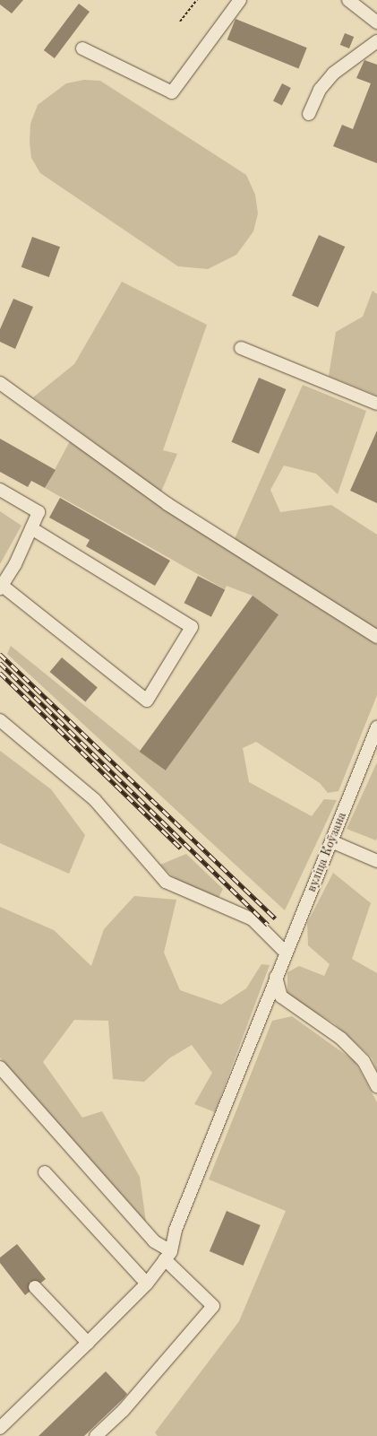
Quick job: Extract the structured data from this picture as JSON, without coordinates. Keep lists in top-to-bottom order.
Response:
{
  "streets": {
    "street": ["вуліца Коўзана"]
  }
}
